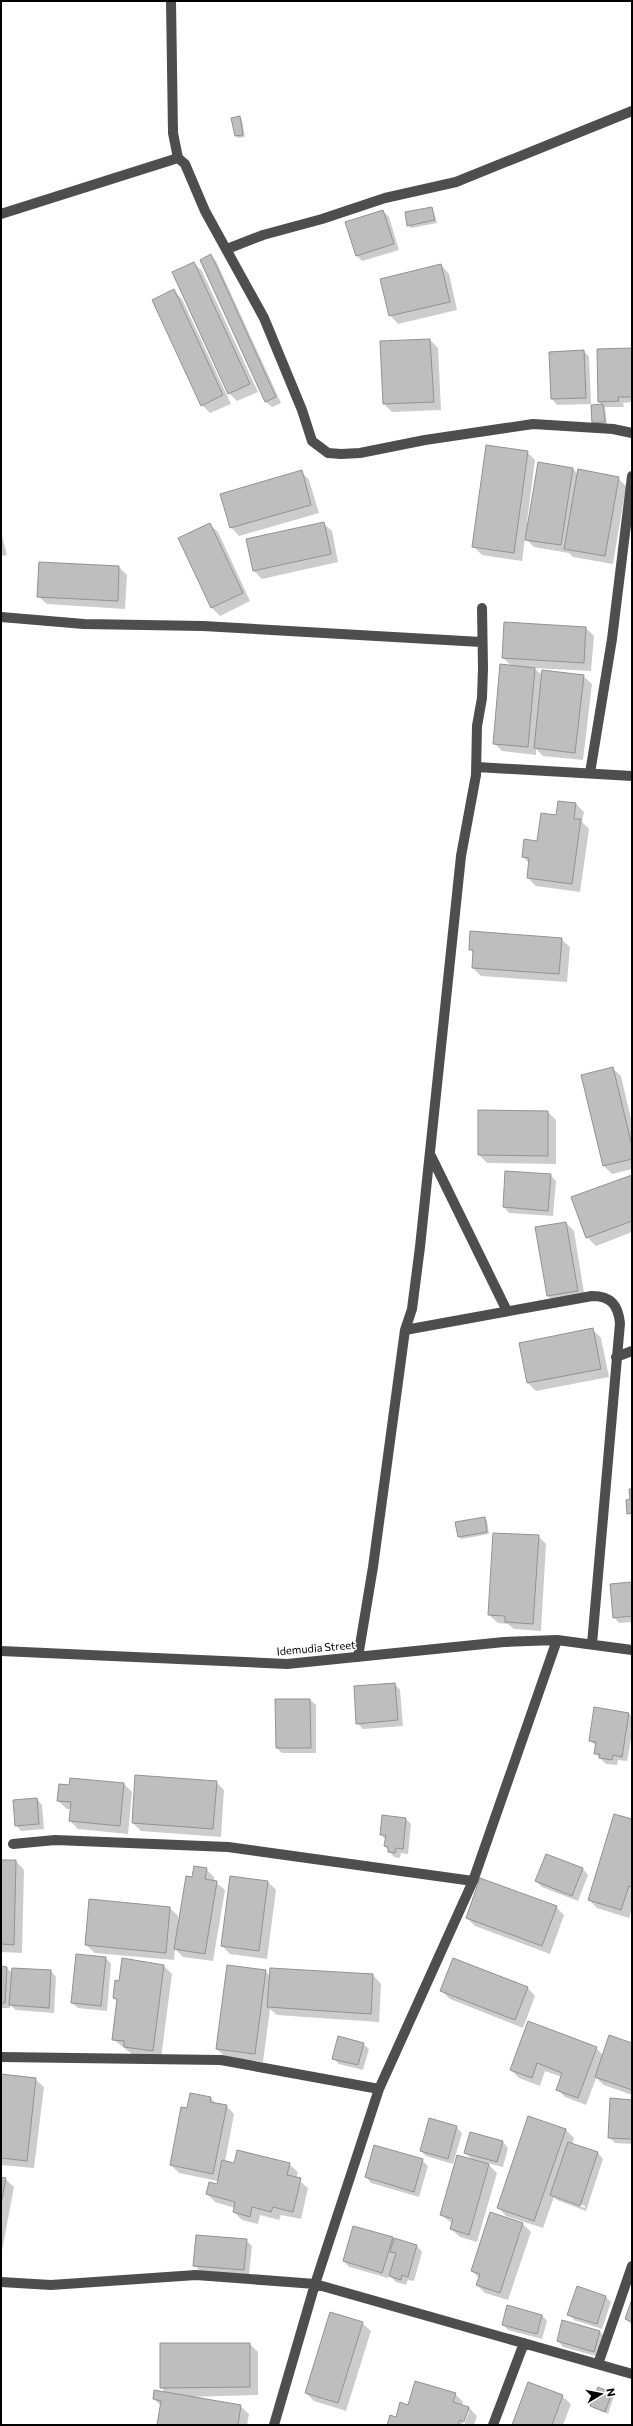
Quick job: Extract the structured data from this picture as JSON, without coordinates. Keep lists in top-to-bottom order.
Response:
{
  "streets": {
    "street": ["Idemudia Street"]
  },
  "north": "right"
}
